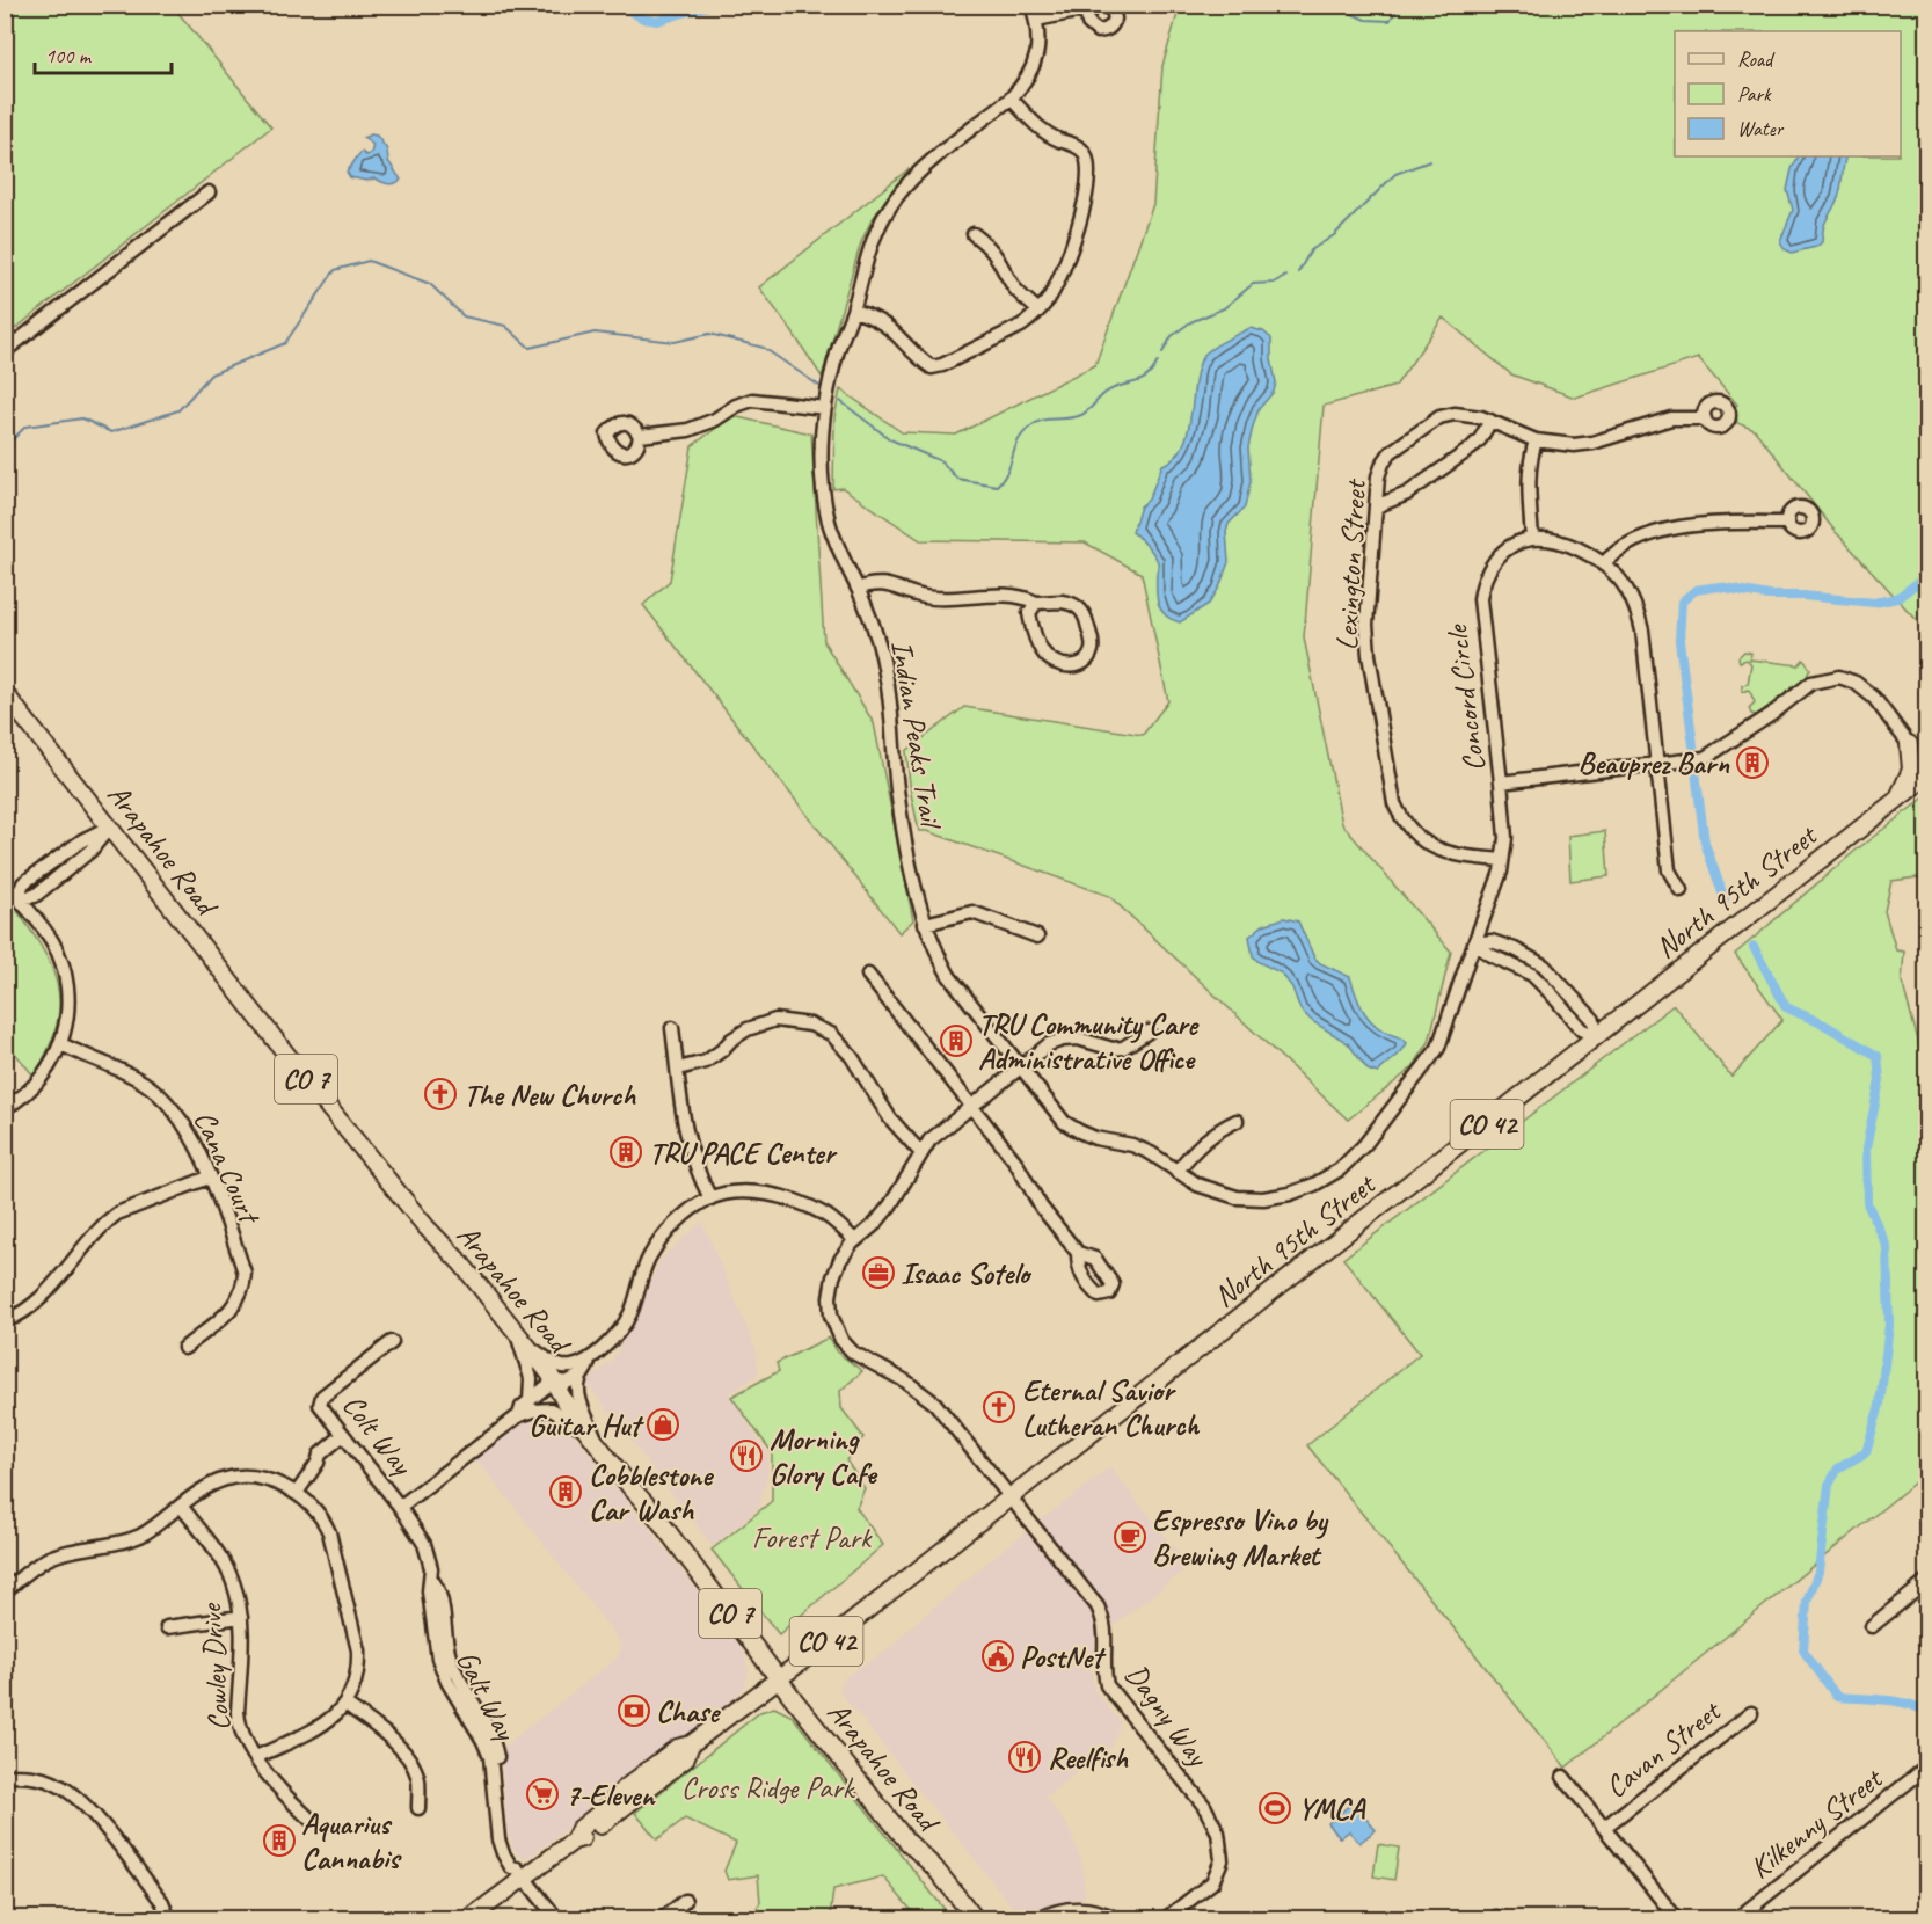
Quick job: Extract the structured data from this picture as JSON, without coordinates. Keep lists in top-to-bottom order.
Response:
{
  "streets": {
    "main road": [
      "Arapahoe Road",
      "North 95th Street",
      "CO 7",
      "CO 42"
    ],
    "street": [
      "Lexington Street",
      "Concord Circle",
      "Indian Peaks Trail",
      "Cana Court",
      "Colt Way",
      "Cowley Drive",
      "Galt Way",
      "Dagny Way",
      "Cavan Street",
      "Kilkenny Street"
    ]
  },
  "crossings": [
    ["Lexington Street", "Concord Circle"],
    ["Concord Circle", "Indian Peaks Trail"],
    ["Indian Peaks Trail", "Dagny Way"],
    ["Arapahoe Road", "North 95th Street"],
    ["North 95th Street", "Galt Way"],
    ["North 95th Street", "Dagny Way"],
    ["Colt Way", "Galt Way"]
  ],
  "parks": ["Forest Park", "Cross Ridge Park"],
  "places": {
    "building": [
      "Beauprez Barn",
      "TRU Community Care Administrative Office",
      "TRU PACE Center",
      "Cobblestone Car Wash",
      "Aquarius Cannabis"
    ],
    "church": ["The New Church", "Eternal Savior Lutheran Church"],
    "office": ["Isaac Sotelo"],
    "shop": ["Guitar Hut"],
    "restaurant": ["Morning Glory Cafe", "Reelfish"],
    "cafe": ["Espresso Vino by Brewing Market"],
    "public building": ["PostNet"],
    "bank": ["Chase"],
    "supermarket": ["7-Eleven"],
    "sports": ["YMCA"]
  },
  "legend": ["Road", "Park", "Water"],
  "scale_bar": "100 m"
}
